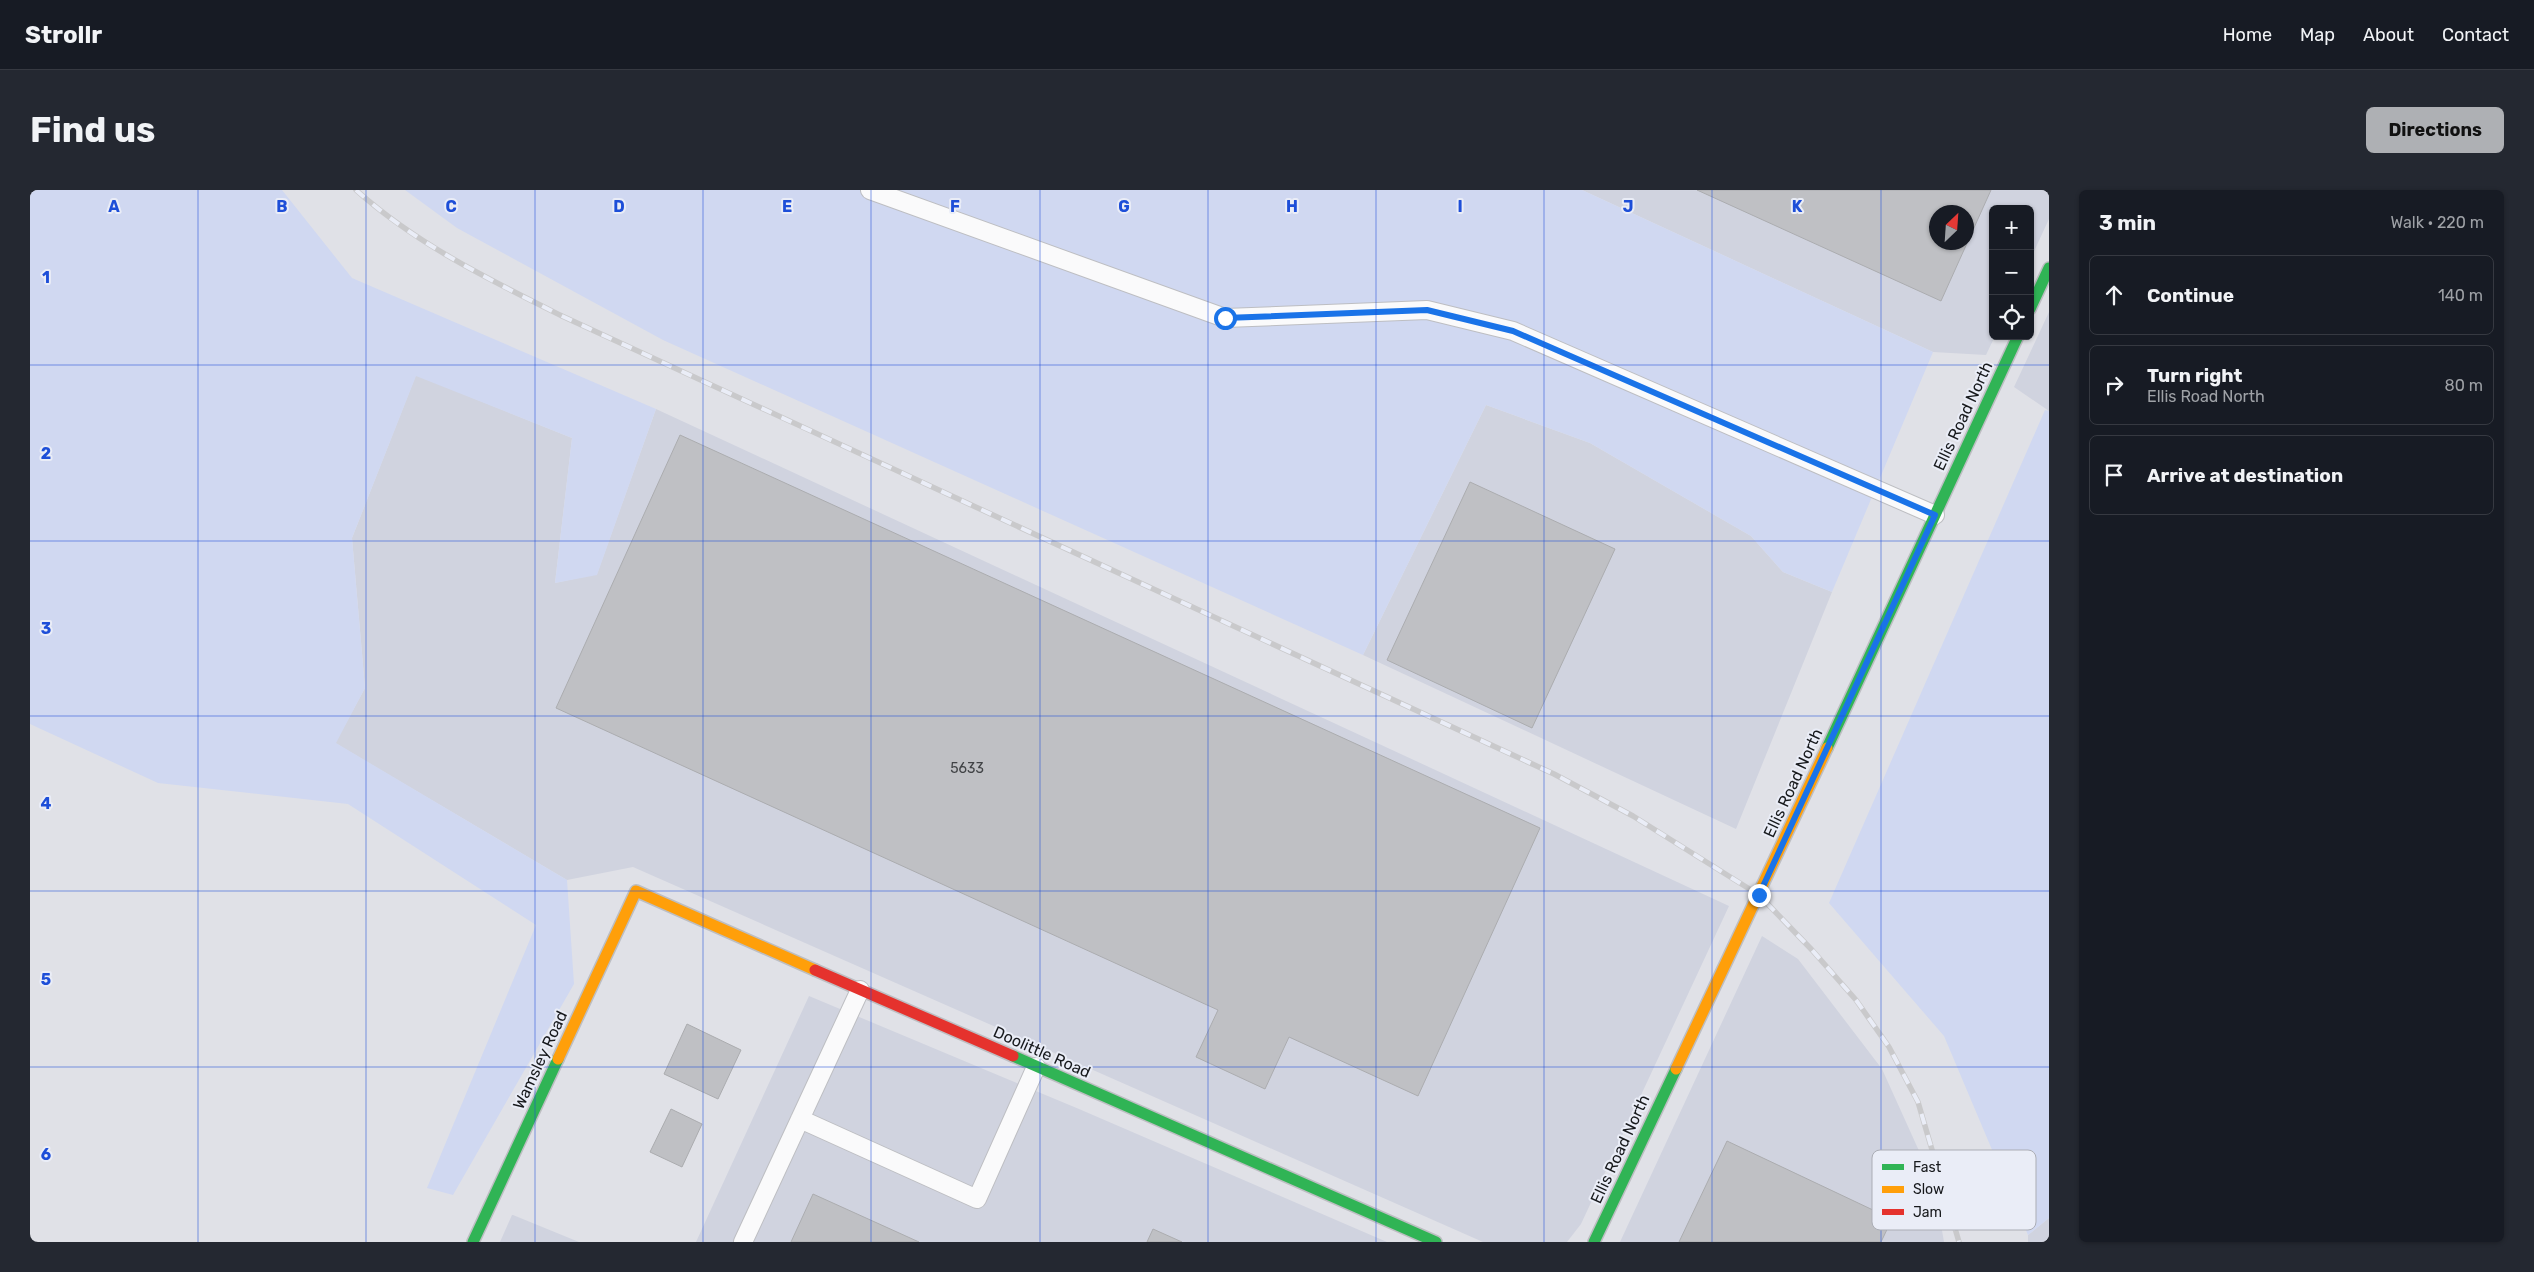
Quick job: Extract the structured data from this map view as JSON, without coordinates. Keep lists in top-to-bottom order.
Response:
{
  "streets": {
    "street": ["Ellis Road North", "Doolittle Road", "Wamsley Road"]
  },
  "crossings": [
    ["Doolittle Road", "Wamsley Road"]
  ],
  "house_numbers": ["5633"],
  "legend": ["Fast", "Slow", "Jam"],
  "north": "top right",
  "page": {
    "header": "Strollr",
    "nav": [
      "Home",
      "Map",
      "About",
      "Contact"
    ],
    "buttons": "Directions",
    "title": "Find us",
    "heading": ["3 min", "Walk · 220 m"],
    "map_buttons": ["+", "−"],
    "list": [
      ["Continue", "140 m"],
      ["Turn right", "Ellis Road North", "80 m"],
      "Arrive at destination"
    ]
  },
  "grid": {
    "columns": [
      "A",
      "B",
      "C",
      "D",
      "E",
      "F",
      "G",
      "H",
      "I",
      "J",
      "K"
    ],
    "rows": [
      "1",
      "2",
      "3",
      "4",
      "5",
      "6"
    ]
  }
}
